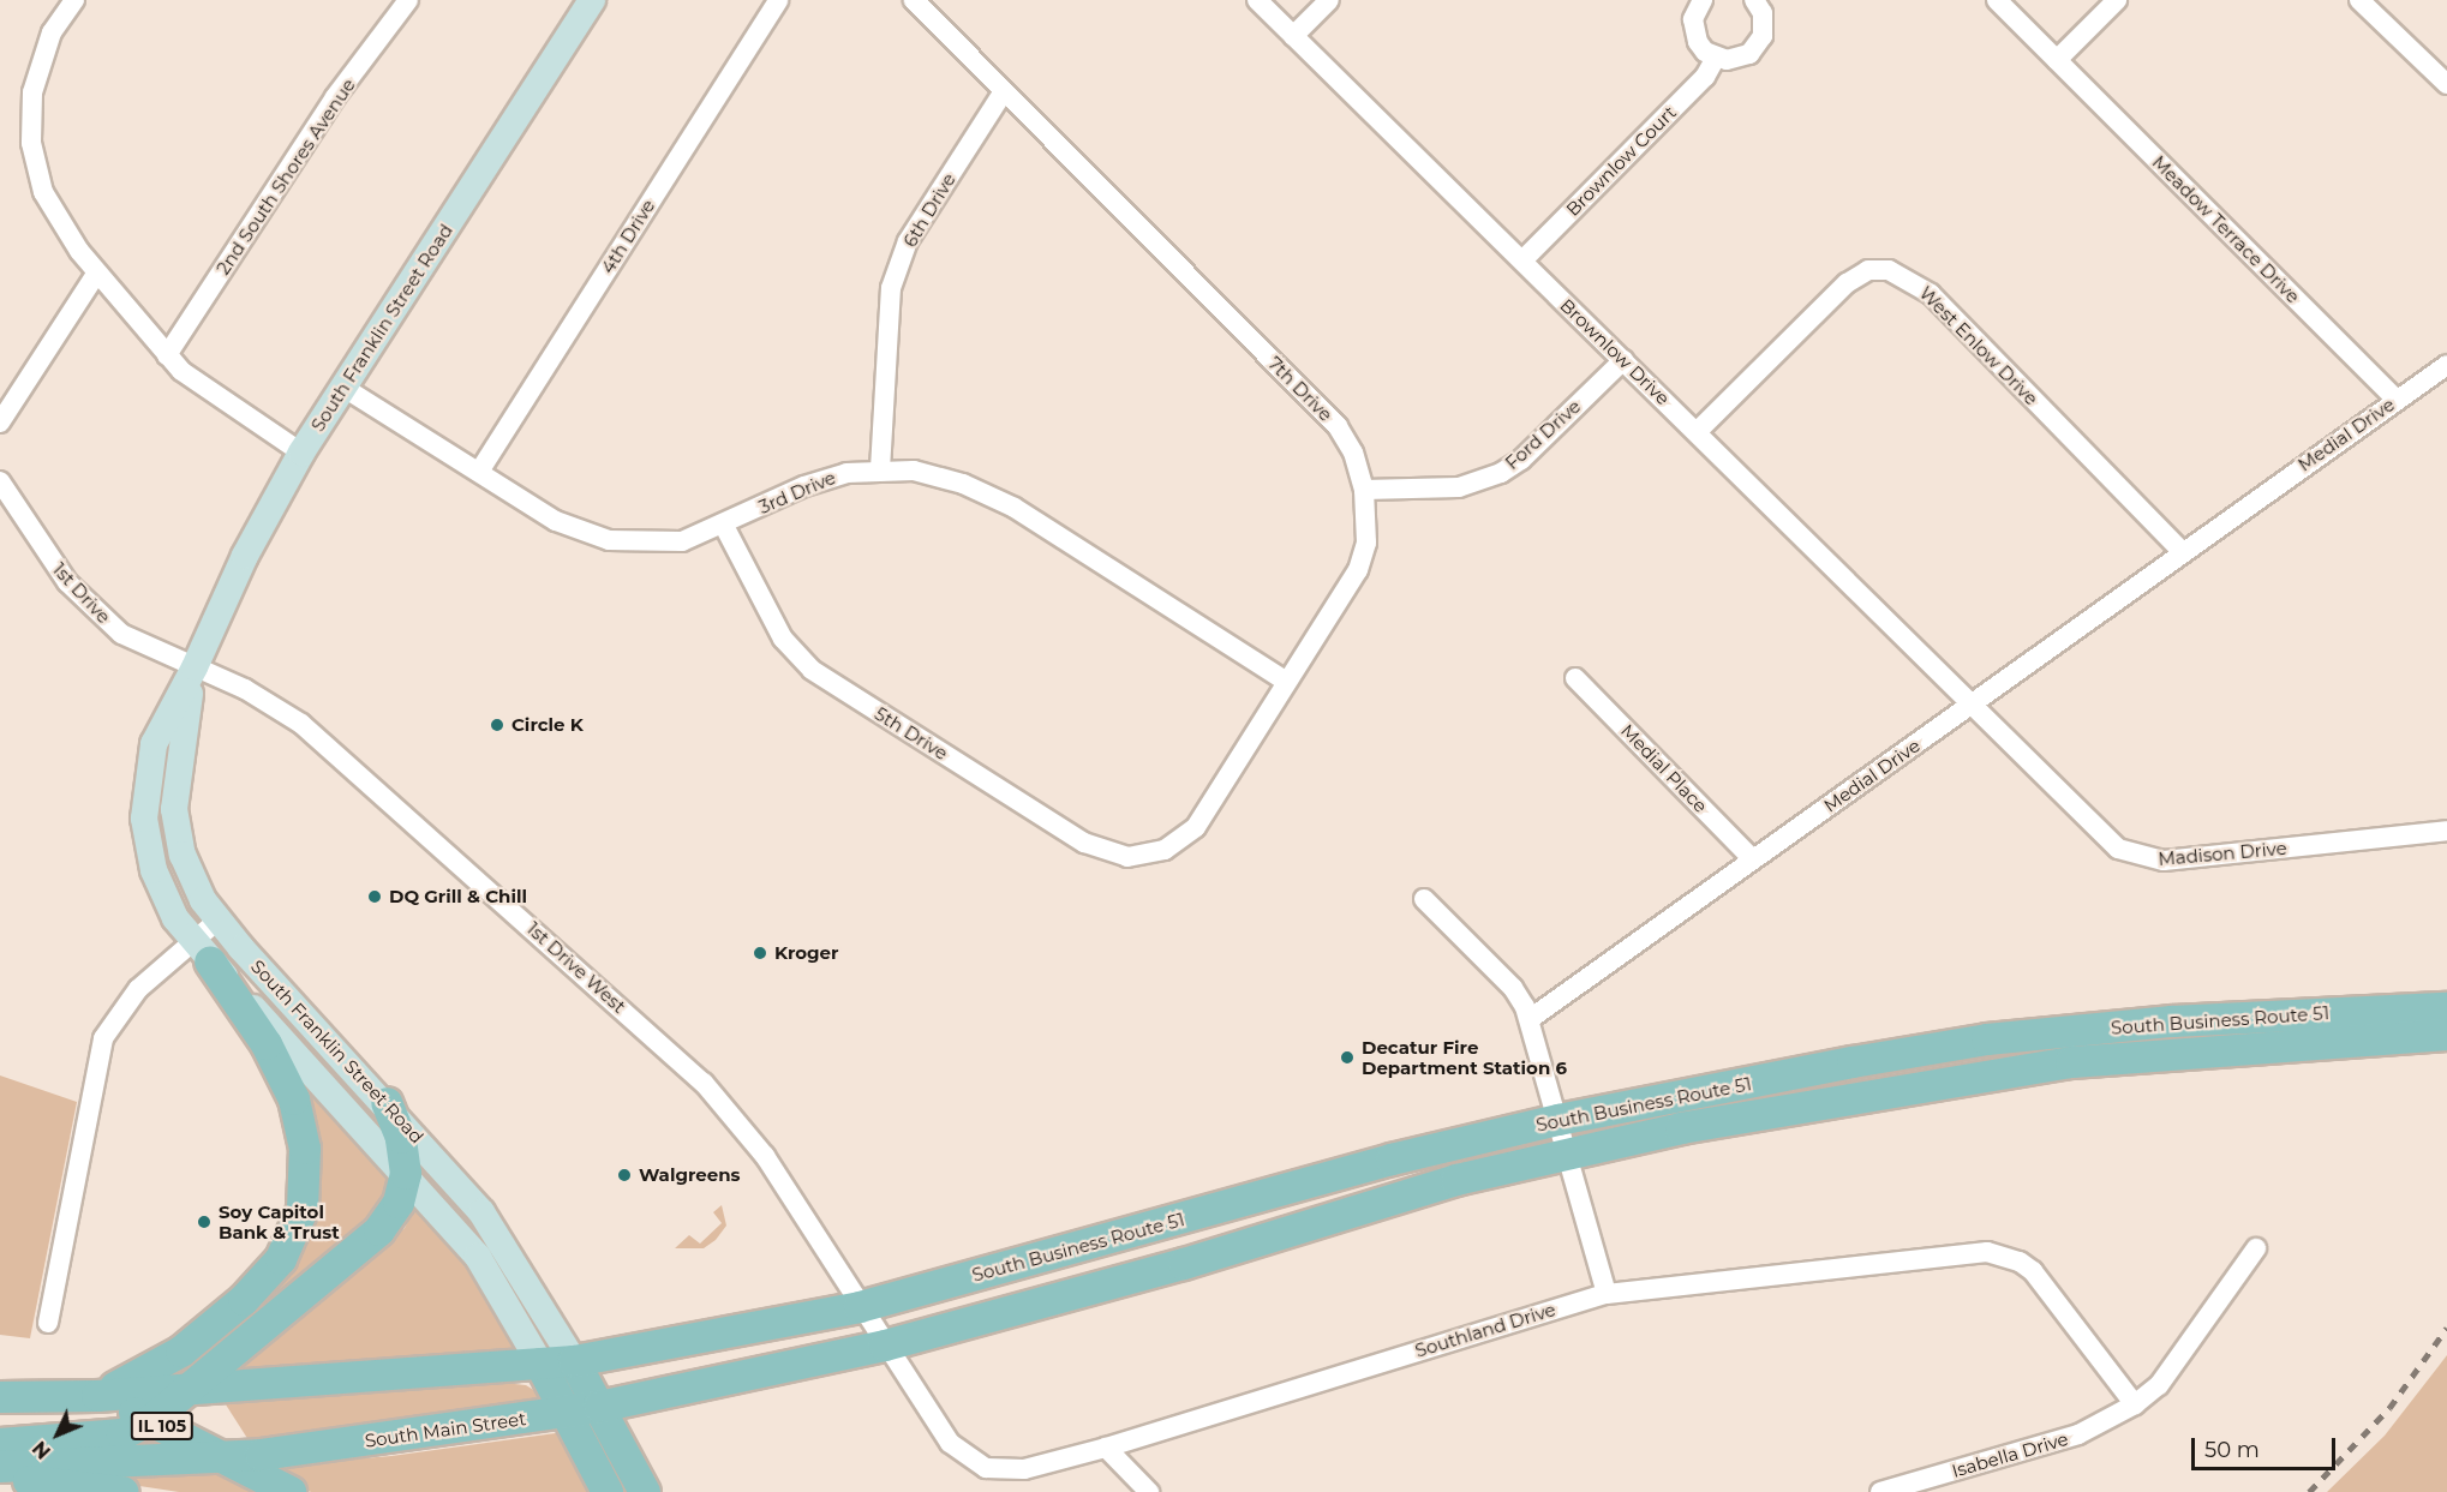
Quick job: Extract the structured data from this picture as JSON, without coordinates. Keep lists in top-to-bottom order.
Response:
{
  "streets": {
    "main road": [
      "South Franklin Street Road",
      "South Business Route 51",
      "IL 105",
      "South Main Street"
    ],
    "street": [
      "Brownlow Court",
      "2nd South Shores Avenue",
      "6th Drive",
      "Meadow Terrace Drive",
      "4th Drive",
      "West Enlow Drive",
      "Brownlow Drive",
      "7th Drive",
      "Ford Drive",
      "Medial Drive",
      "3rd Drive",
      "1st Drive",
      "5th Drive",
      "Medial Place",
      "Madison Drive",
      "1st Drive West",
      "Southland Drive",
      "Isabella Drive"
    ]
  },
  "crossings": [
    ["Brownlow Court", "Brownlow Drive"],
    ["6th Drive", "7th Drive"],
    ["6th Drive", "3rd Drive"],
    ["Meadow Terrace Drive", "Medial Drive"],
    ["4th Drive", "3rd Drive"],
    ["South Franklin Street Road", "3rd Drive"],
    ["South Franklin Street Road", "1st Drive"],
    ["South Franklin Street Road", "1st Drive West"],
    ["South Franklin Street Road", "South Main Street"],
    ["West Enlow Drive", "Brownlow Drive"],
    ["West Enlow Drive", "Medial Drive"],
    ["Brownlow Drive", "Ford Drive"],
    ["Brownlow Drive", "Medial Drive"],
    ["Brownlow Drive", "Madison Drive"],
    ["7th Drive", "Ford Drive"],
    ["7th Drive", "3rd Drive"],
    ["7th Drive", "5th Drive"],
    ["Medial Drive", "Medial Place"],
    ["Medial Drive", "Madison Drive"],
    ["3rd Drive", "5th Drive"],
    ["1st Drive", "1st Drive West"],
    ["1st Drive West", "South Business Route 51"],
    ["1st Drive West", "Southland Drive"],
    ["South Business Route 51", "Southland Drive"],
    ["South Business Route 51", "South Main Street"],
    ["Southland Drive", "South Main Street"],
    ["Southland Drive", "Isabella Drive"],
    ["IL 105", "South Main Street"]
  ],
  "places": [
    "Circle K",
    "DQ Grill & Chill",
    "Kroger",
    "Decatur Fire Department Station 6",
    "Walgreens",
    "Soy Capitol Bank & Trust"
  ],
  "scale_bar": "50 m",
  "north": "bottom left"
}
